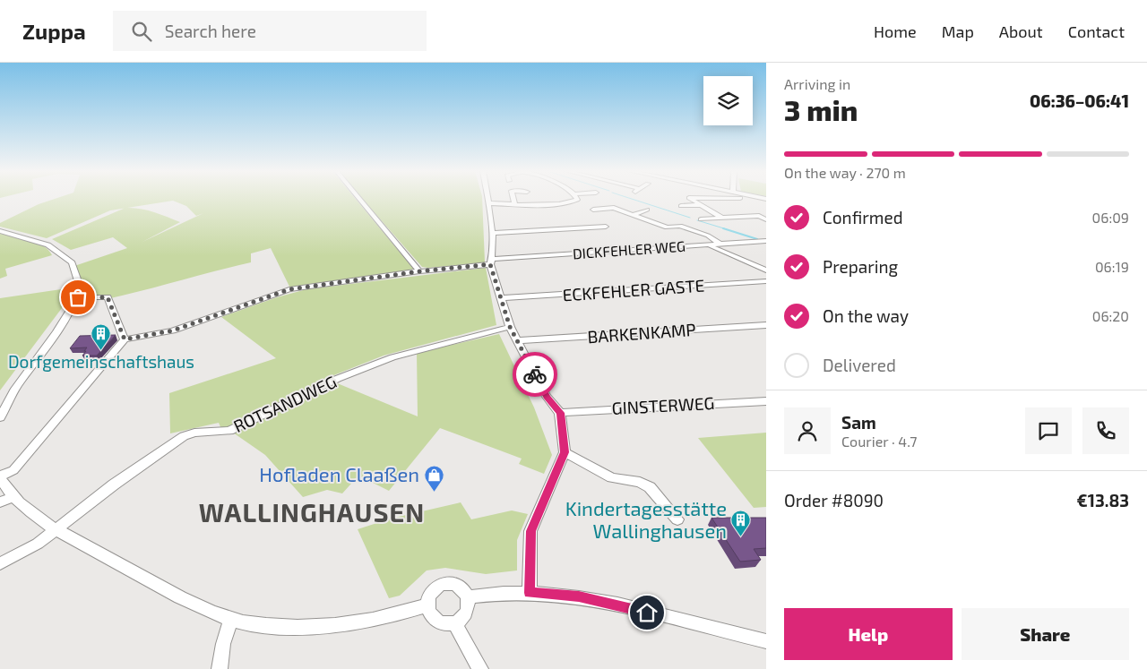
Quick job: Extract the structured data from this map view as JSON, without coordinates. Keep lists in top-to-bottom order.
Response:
{
  "streets": {
    "street": [
      "DICKFEHLER WEG",
      "ECKFEHLER GASTE",
      "BARKENKAMP",
      "ROTSANDWEG",
      "GINSTERWEG"
    ]
  },
  "districts": ["WALLINGHAUSEN"],
  "places": {
    "building": ["Dorfgemeinschaftshaus", "Kindertagesstätte Wallinghausen"],
    "shop": ["Hofladen Claaßen"]
  },
  "page": {
    "header": "Zuppa",
    "search": "Search here",
    "nav": [
      "Home",
      "Map",
      "About",
      "Contact"
    ],
    "heading": ["3 min", "Arriving in", "06:36–06:41"],
    "panel": [
      "Sam",
      "Courier · 4.7",
      "Order #8090",
      "€13.83"
    ],
    "bar": "On the way · 270 m",
    "list": [
      ["Confirmed", "06:09"],
      ["Preparing", "06:19"],
      ["On the way", "06:20"],
      "Delivered"
    ],
    "buttons": ["Help", "Share"]
  }
}
